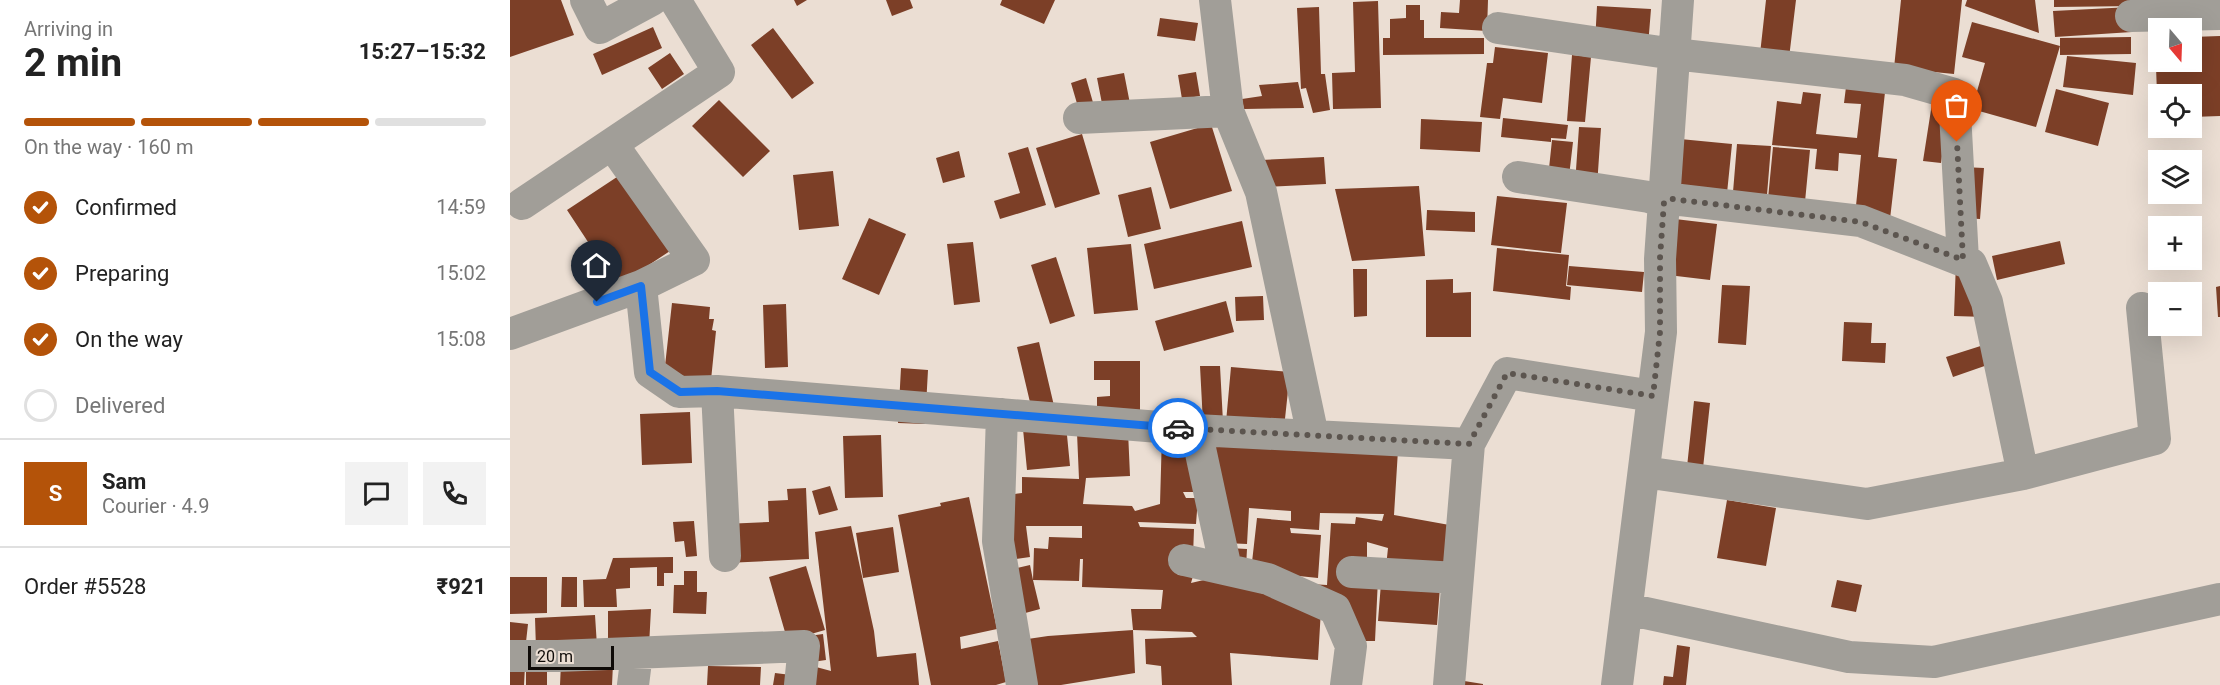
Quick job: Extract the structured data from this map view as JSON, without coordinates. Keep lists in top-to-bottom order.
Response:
{
  "scale_bar": "20 m",
  "north": "bottom",
  "page": {
    "heading": ["2 min", "Arriving in", "15:27–15:32"],
    "panel": [
      "Sam",
      "Courier · 4.9",
      "Order #5528",
      "₹921"
    ],
    "map_buttons": ["+", "−"],
    "bar": "On the way · 160 m",
    "list": [
      ["Confirmed", "14:59"],
      ["Preparing", "15:02"],
      ["On the way", "15:08"],
      "Delivered"
    ],
    "round": "S",
    "scale": "20 m"
  }
}
